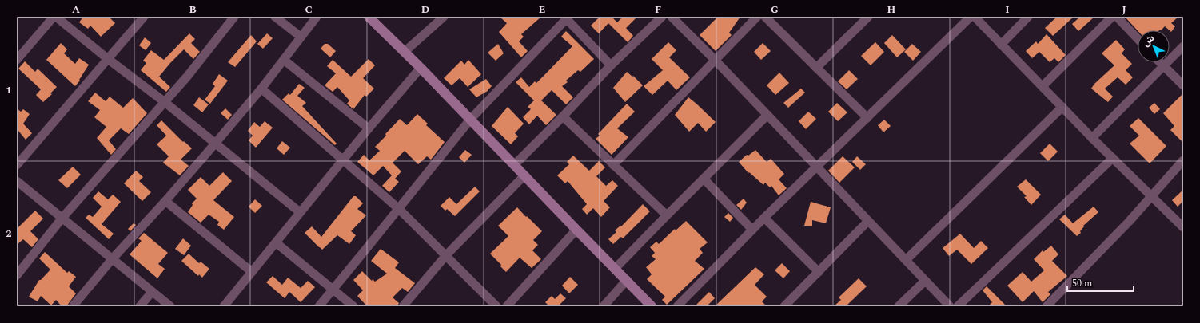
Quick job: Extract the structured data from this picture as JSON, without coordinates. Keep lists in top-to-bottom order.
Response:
{
  "scale_bar": "50 m",
  "north": "top left",
  "grid": {
    "columns": [
      "A",
      "B",
      "C",
      "D",
      "E",
      "F",
      "G",
      "H",
      "I",
      "J"
    ],
    "rows": ["1", "2"]
  }
}
